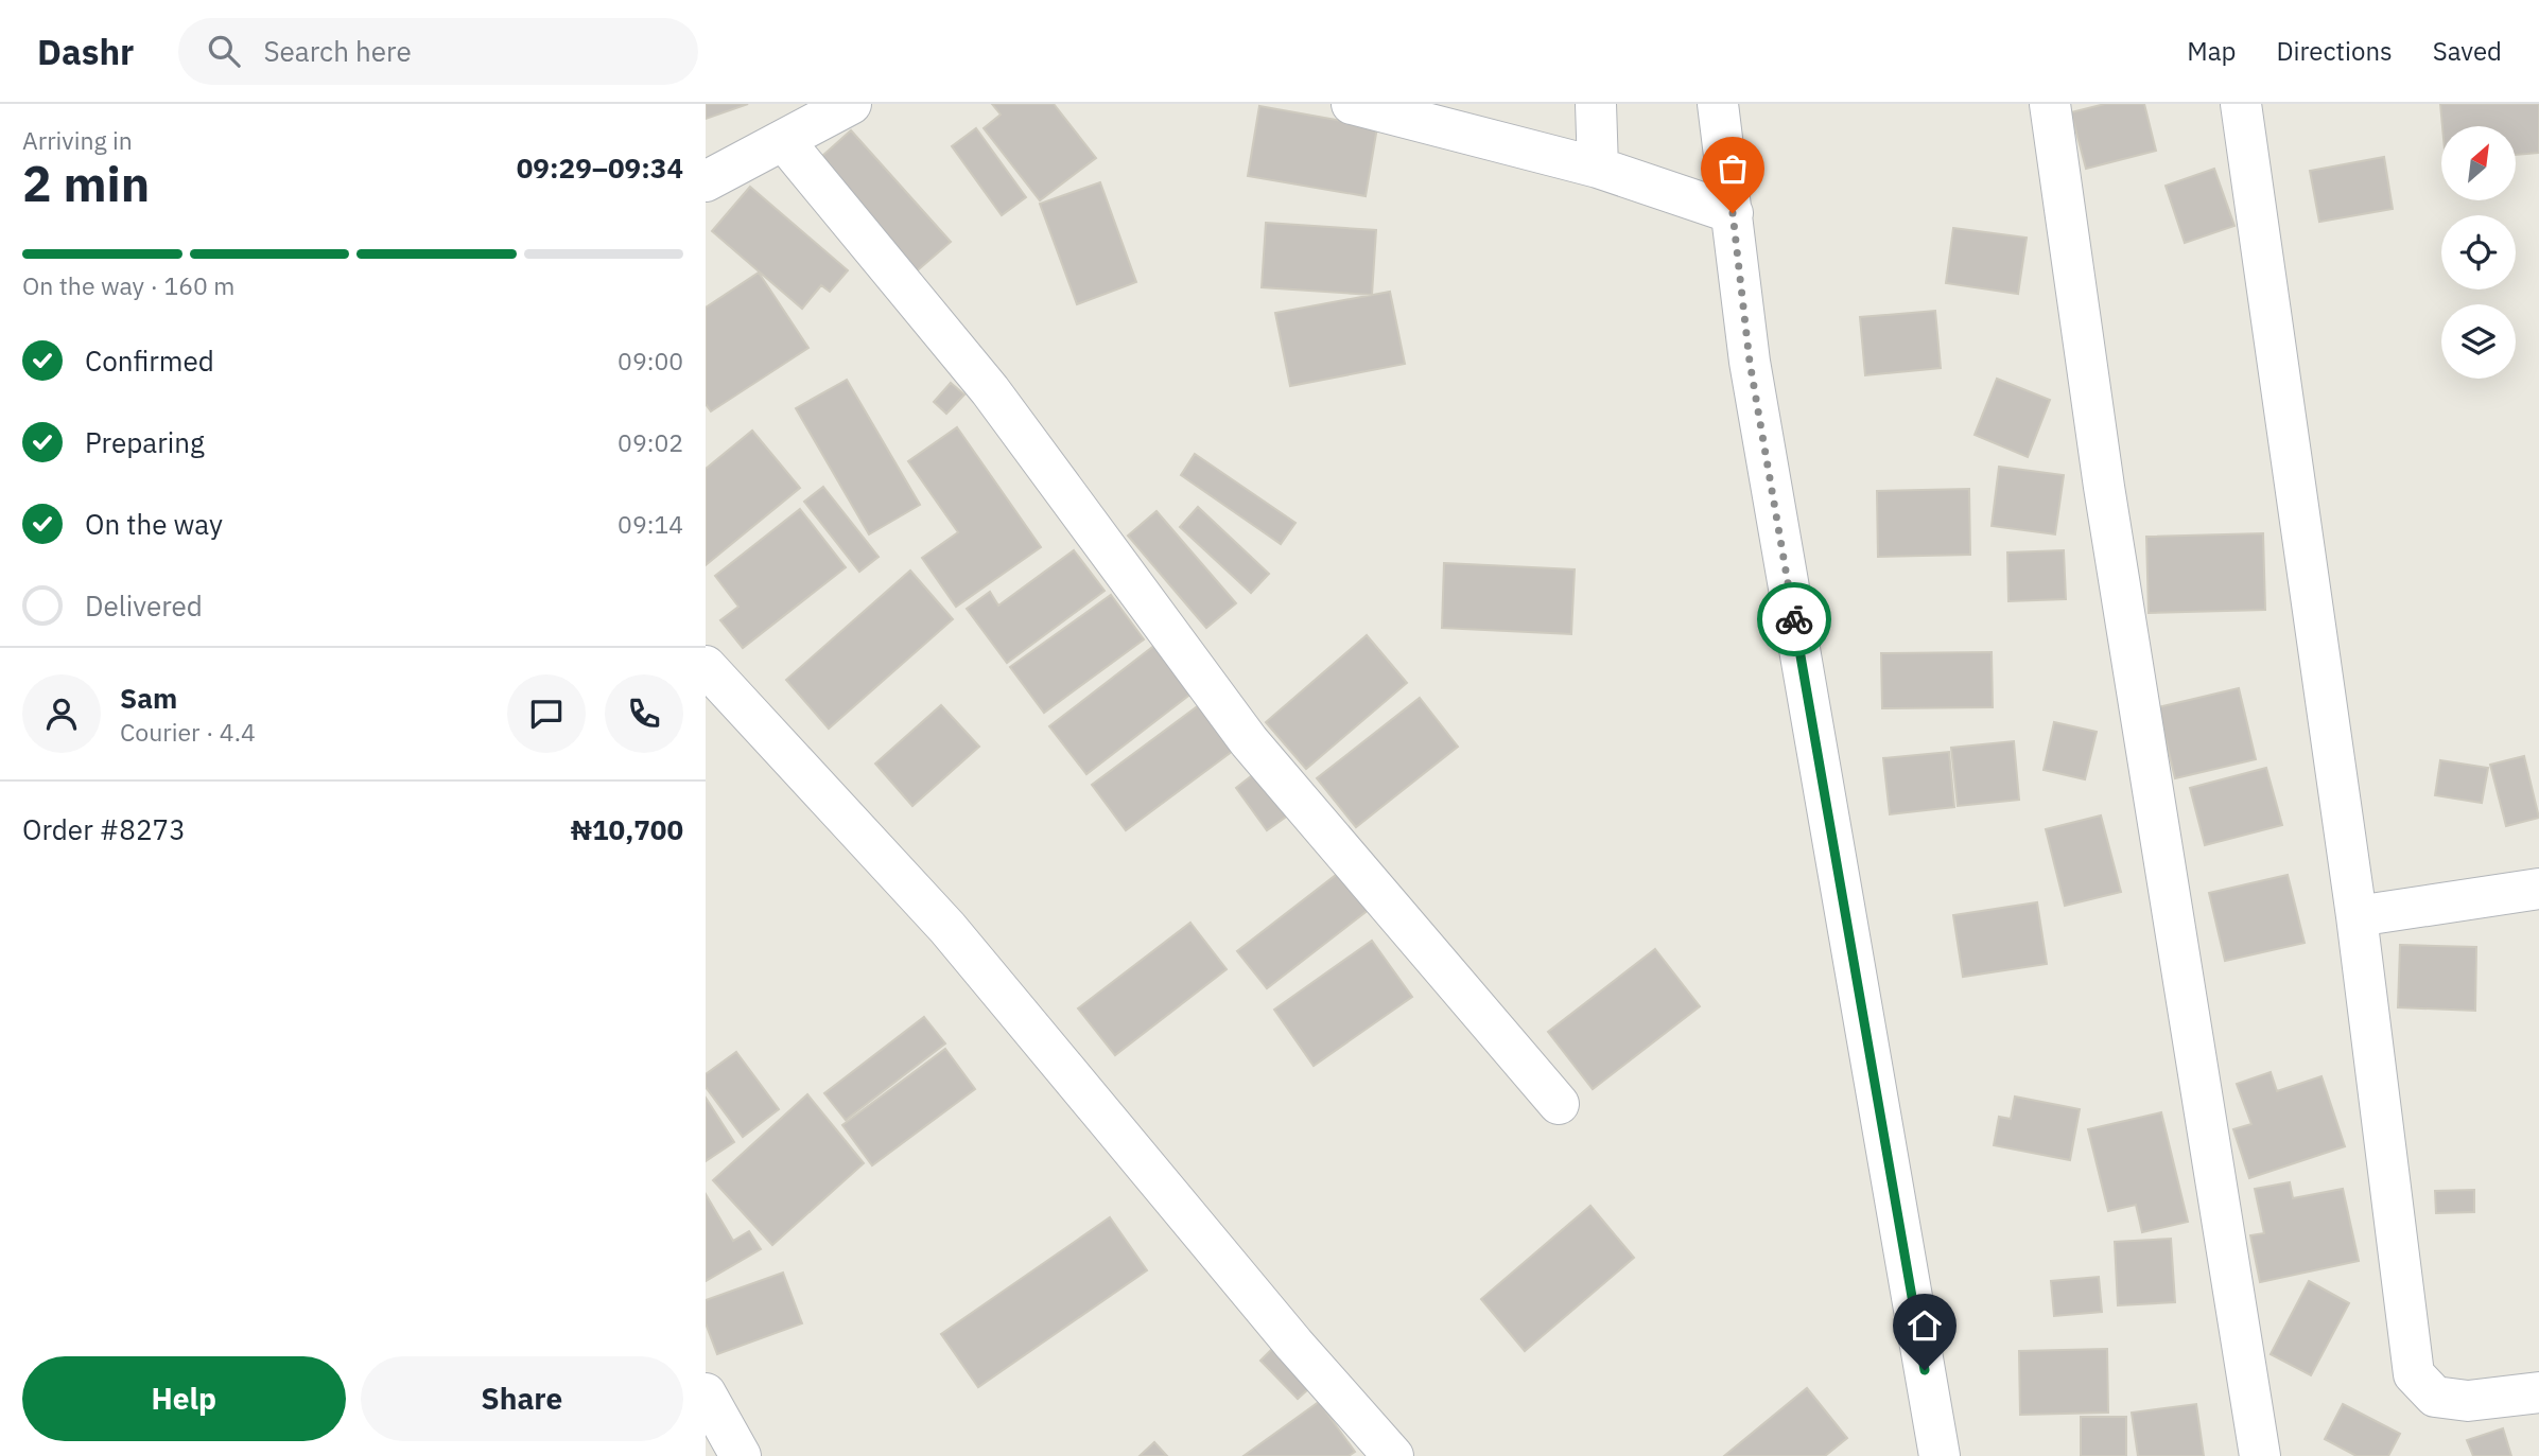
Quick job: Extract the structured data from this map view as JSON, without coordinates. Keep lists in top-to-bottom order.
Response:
{
  "north": "top right",
  "page": {
    "header": "Dashr",
    "search": "Search here",
    "nav": ["Map", "Directions", "Saved"],
    "heading": ["2 min", "Arriving in", "09:29–09:34"],
    "panel": [
      "Sam",
      "Courier · 4.4",
      "Order #8273",
      "₦10,700"
    ],
    "bar": "On the way · 160 m",
    "list": [
      ["Confirmed", "09:00"],
      ["Preparing", "09:02"],
      ["On the way", "09:14"],
      "Delivered"
    ],
    "buttons": ["Help", "Share"]
  }
}
